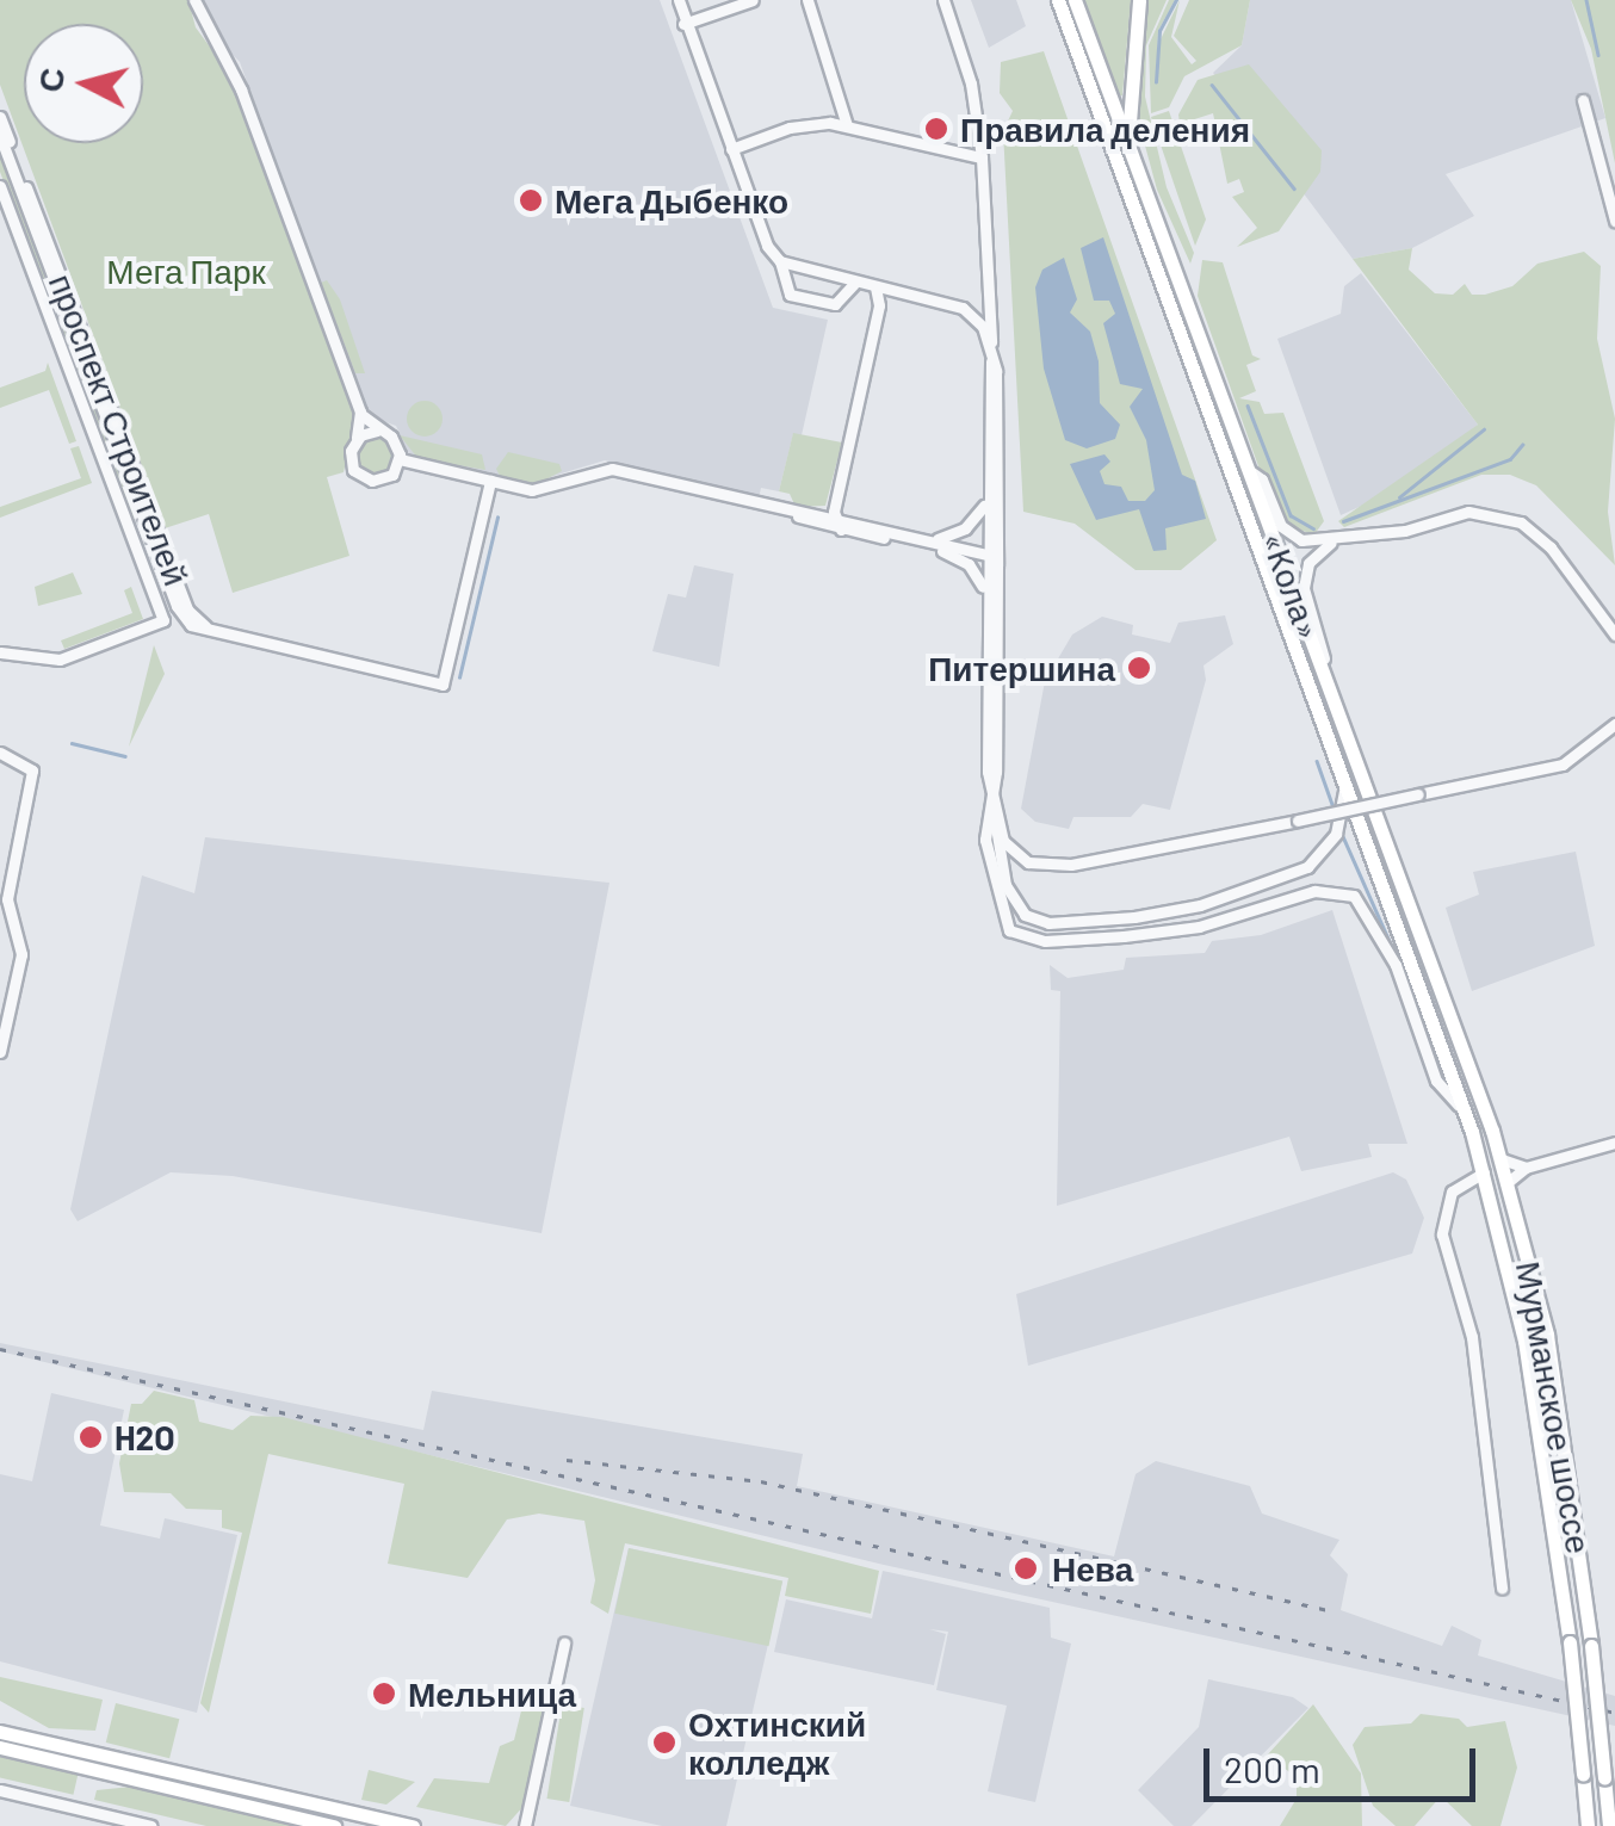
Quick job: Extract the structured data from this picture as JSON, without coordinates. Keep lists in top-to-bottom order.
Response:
{
  "streets": {
    "main road": ["«Кола»", "Мурманское шоссе"],
    "street": ["проспект Строителей"]
  },
  "crossings": [
    ["«Кола»", "Мурманское шоссе"]
  ],
  "parks": ["Мега Парк"],
  "places": [
    "Правила деления",
    "Мега Дыбенко",
    "Питершина",
    "H2O",
    "Нева",
    "Мельница",
    "Охтинский колледж"
  ],
  "scale_bar": "200 m",
  "north": "left"
}
